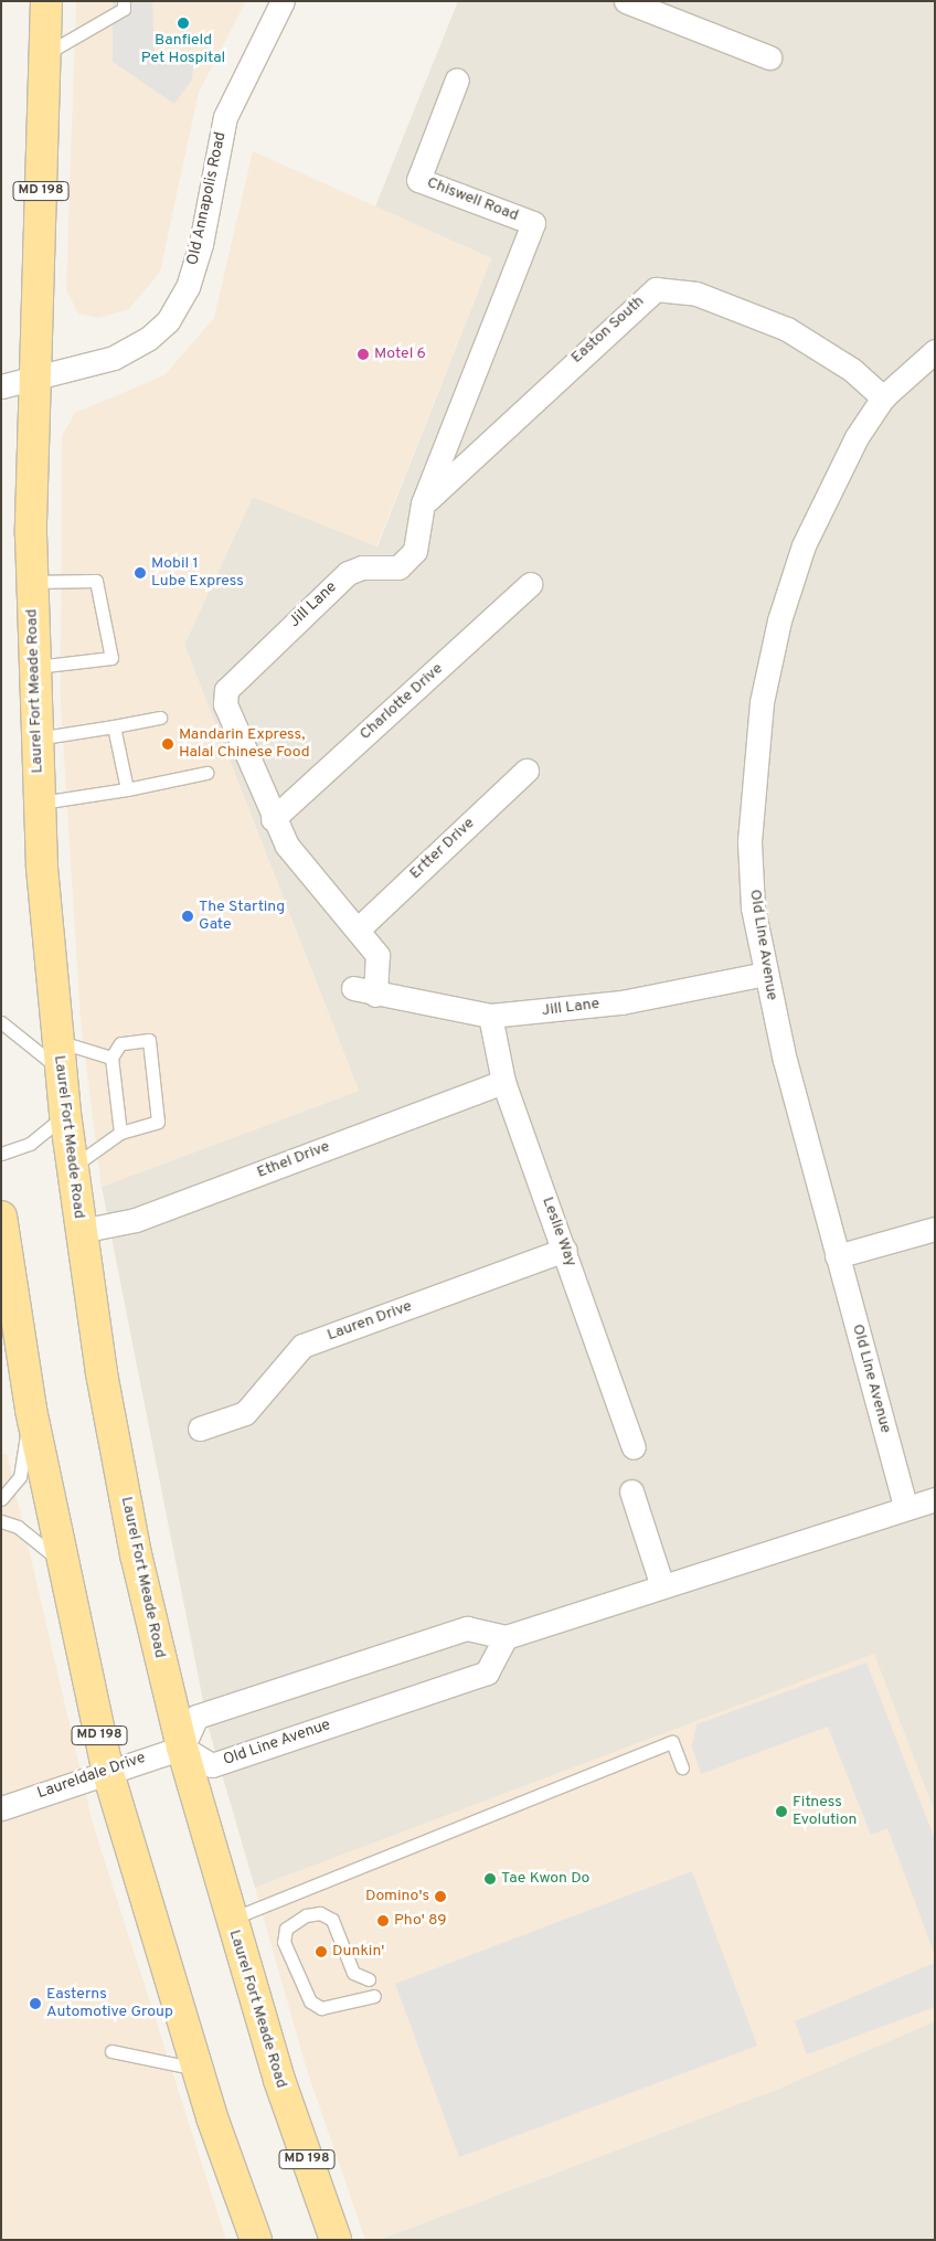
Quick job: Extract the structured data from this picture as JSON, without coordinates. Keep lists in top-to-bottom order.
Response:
{
  "streets": {
    "main road": ["MD 198", "Laurel Fort Meade Road"],
    "street": [
      "Old Annapolis Road",
      "Chiswell Road",
      "Easton South",
      "Jill Lane",
      "Charlotte Drive",
      "Ertter Drive",
      "Old Line Avenue",
      "Ethel Drive",
      "Leslie Way",
      "Lauren Drive",
      "Laureldale Drive"
    ]
  },
  "crossings": [
    ["MD 198", "Laureldale Drive"],
    ["Old Annapolis Road", "Laurel Fort Meade Road"],
    ["Chiswell Road", "Jill Lane"],
    ["Easton South", "Jill Lane"],
    ["Easton South", "Old Line Avenue"],
    ["Jill Lane", "Charlotte Drive"],
    ["Jill Lane", "Ertter Drive"],
    ["Jill Lane", "Old Line Avenue"],
    ["Jill Lane", "Leslie Way"],
    ["Laurel Fort Meade Road", "Old Line Avenue"],
    ["Laurel Fort Meade Road", "Ethel Drive"],
    ["Laurel Fort Meade Road", "Laureldale Drive"],
    ["Old Line Avenue", "Laureldale Drive"],
    ["Ethel Drive", "Leslie Way"],
    ["Leslie Way", "Lauren Drive"]
  ],
  "places": [
    "Banfield Pet Hospital",
    "Motel 6",
    "Mobil 1 Lube Express",
    "Mandarin Express, Halal Chinese Food",
    "The Starting Gate",
    "Fitness Evolution",
    "Tae Kwon Do",
    "Domino's",
    "Pho' 89",
    "Dunkin'",
    "Easterns Automotive Group"
  ]
}
